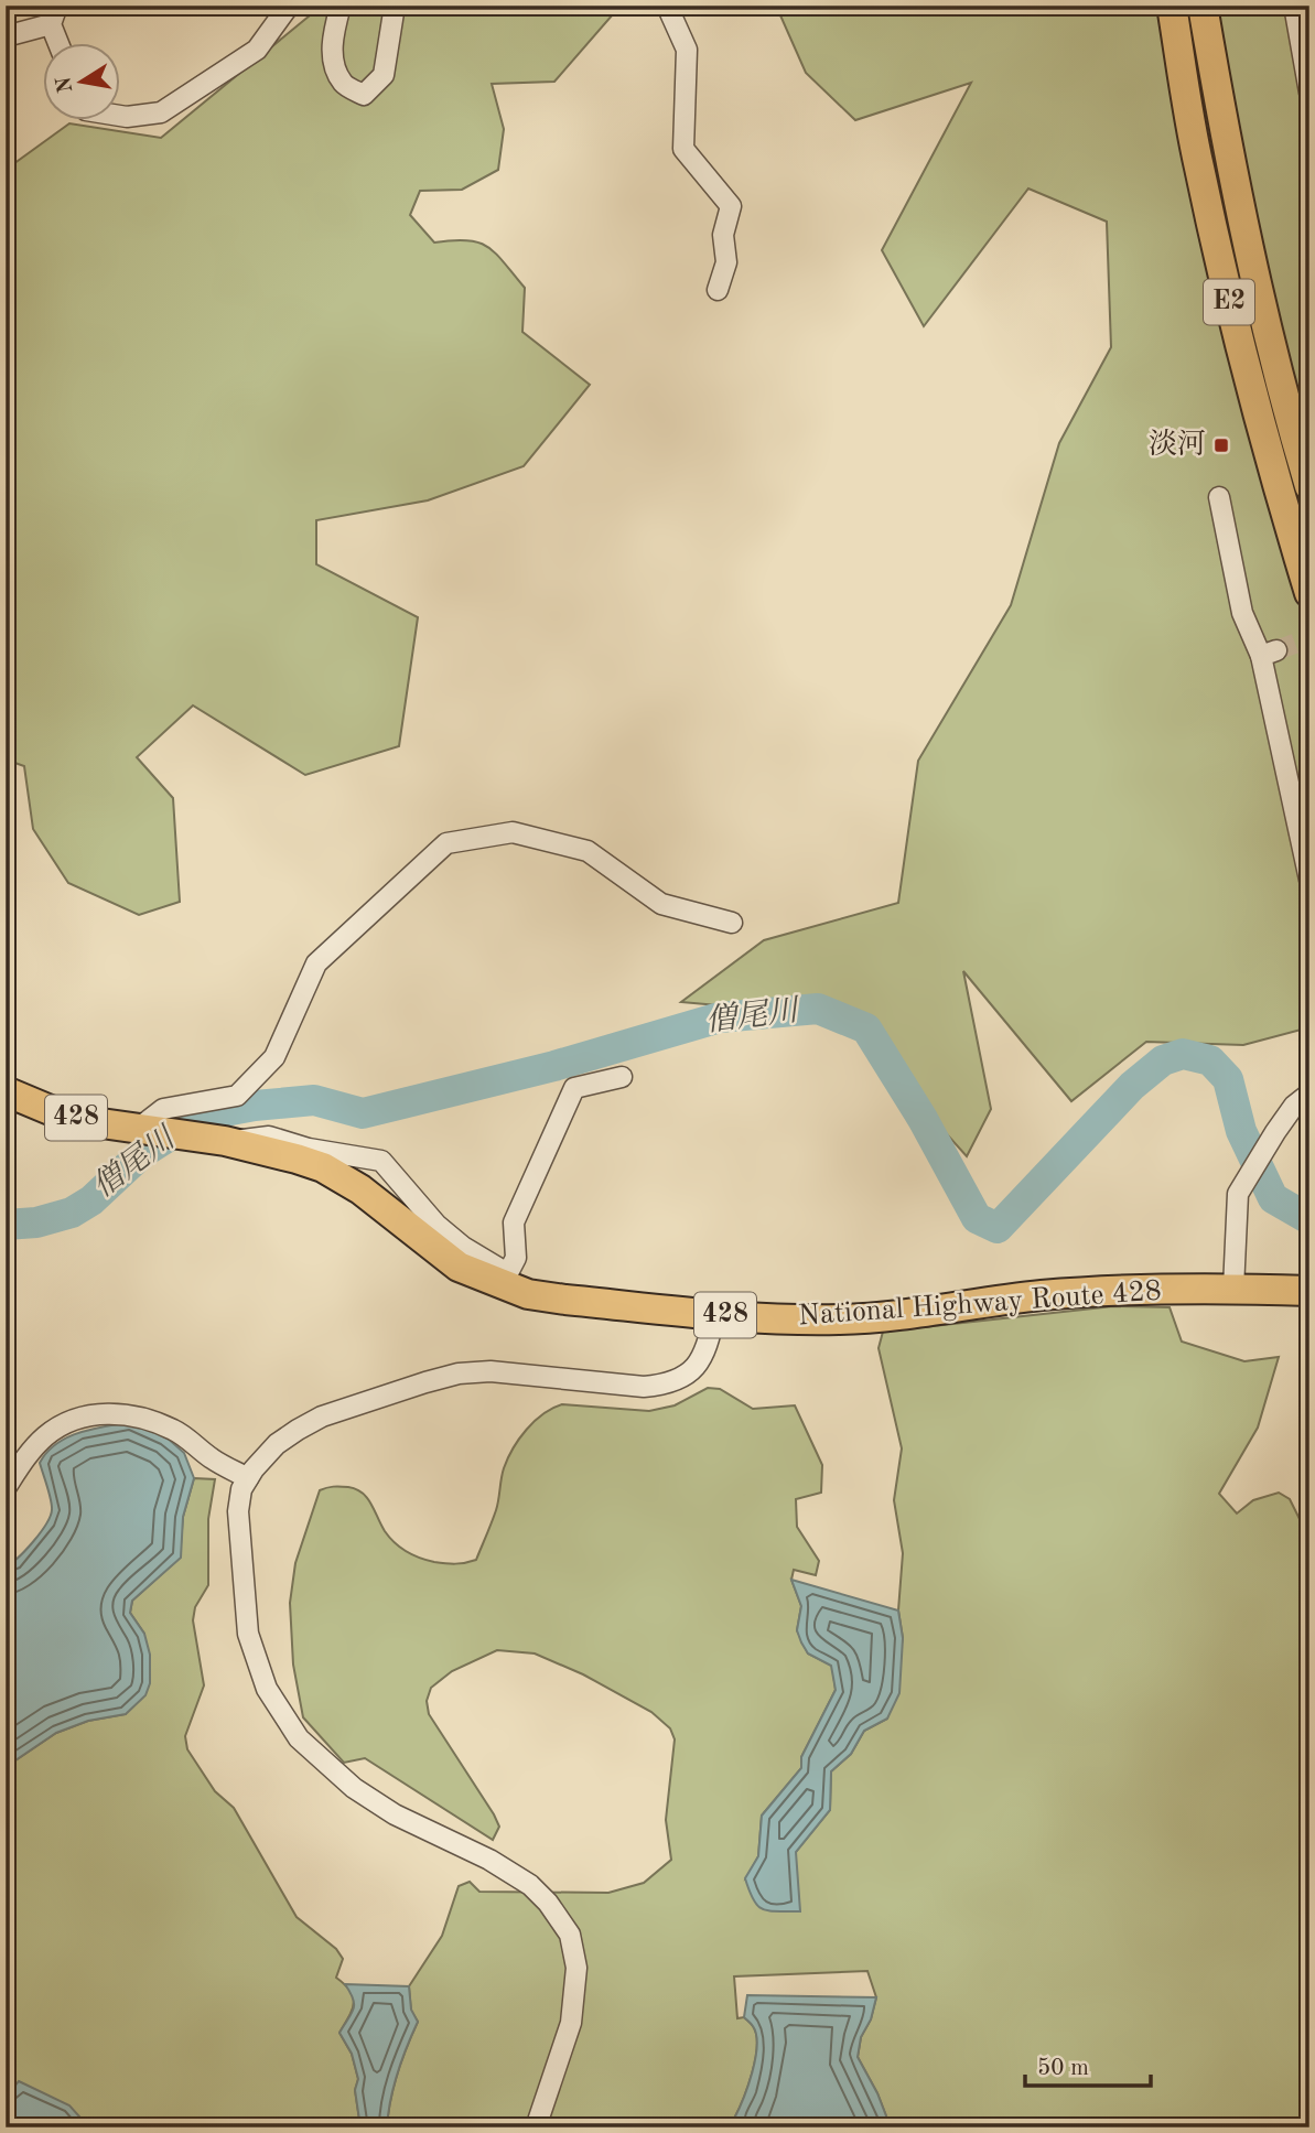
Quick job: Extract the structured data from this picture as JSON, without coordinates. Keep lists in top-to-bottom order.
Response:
{
  "streets": {
    "highway": ["E2", "428", "National Highway Route 428"]
  },
  "water": ["僧尾川"],
  "places": {
    "transit": ["淡河"]
  },
  "scale_bar": "50 m",
  "north": "left"
}
